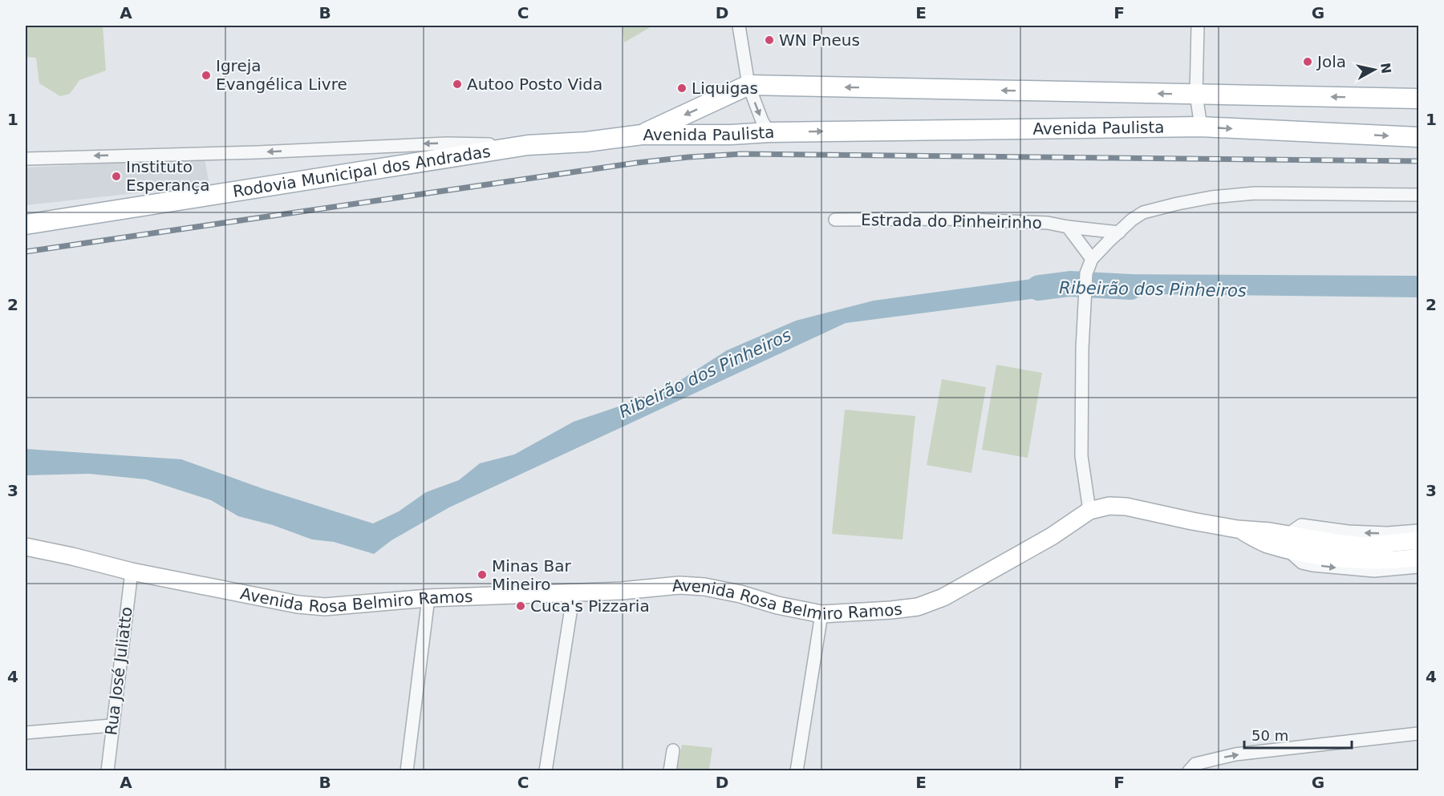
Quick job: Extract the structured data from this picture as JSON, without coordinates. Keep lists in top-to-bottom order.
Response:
{
  "streets": {
    "main road": ["Avenida Paulista", "Rodovia Municipal dos Andradas", "Avenida Rosa Belmiro Ramos"],
    "street": ["Estrada do Pinheirinho", "Rua José Juliatto"]
  },
  "crossings": [
    ["Avenida Paulista", "Rodovia Municipal dos Andradas"],
    ["Avenida Rosa Belmiro Ramos", "Rua José Juliatto"]
  ],
  "water": ["Ribeirão dos Pinheiros"],
  "places": [
    "WN Pneus",
    "Jola",
    "Igreja Evangélica Livre",
    "Autoo Posto Vida",
    "Liquigas",
    "Instituto Esperança",
    "Minas Bar Mineiro",
    "Cuca's Pizzaria"
  ],
  "scale_bar": "50 m",
  "north": "right",
  "grid": {
    "columns": [
      "A",
      "B",
      "C",
      "D",
      "E",
      "F",
      "G"
    ],
    "rows": [
      "1",
      "2",
      "3",
      "4"
    ]
  }
}
